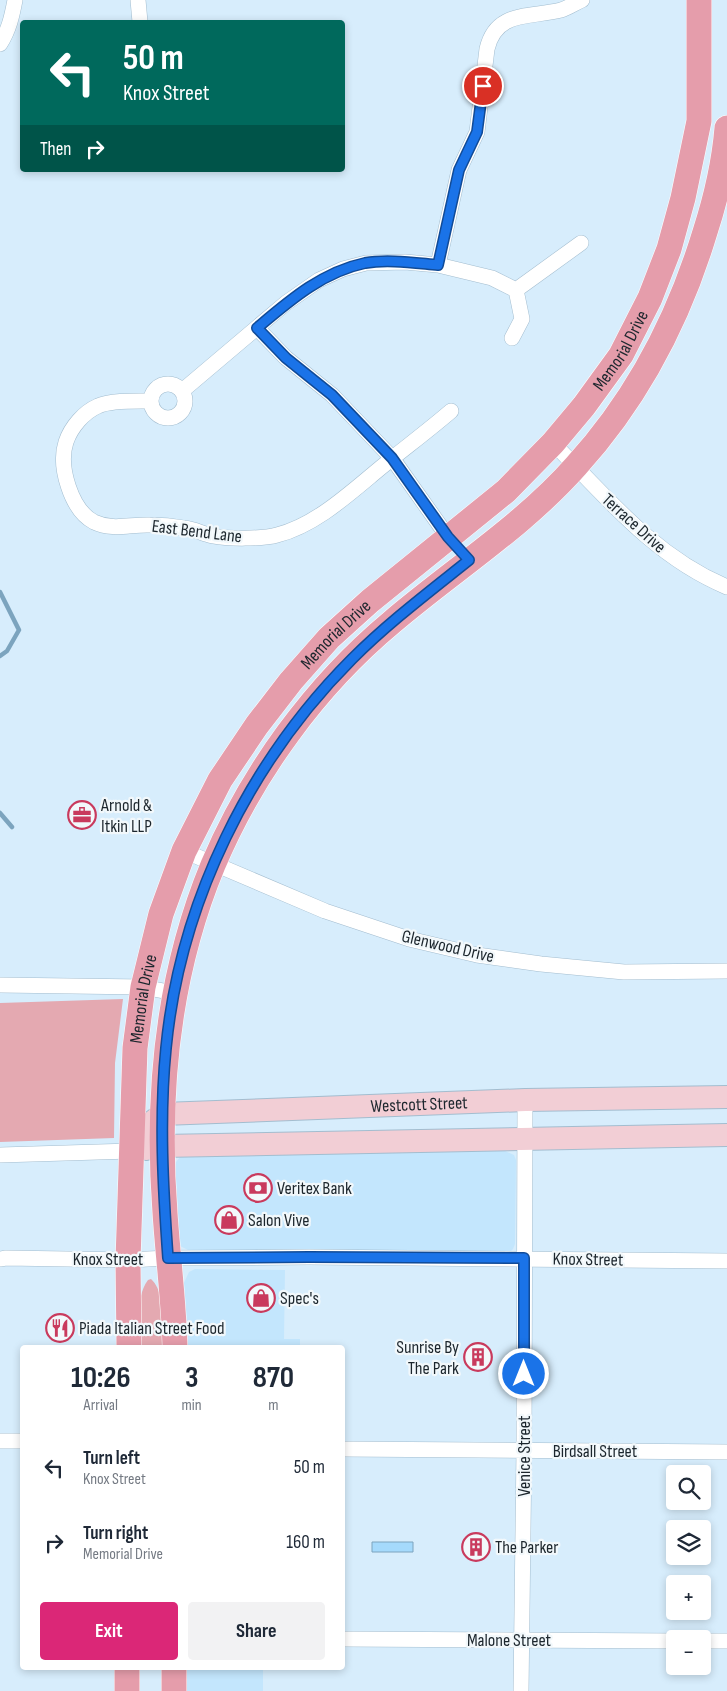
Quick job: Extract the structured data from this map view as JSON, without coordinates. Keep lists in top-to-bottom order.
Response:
{
  "streets": {
    "main road": ["Memorial Drive", "Westcott Street"],
    "street": [
      "Terrace Drive",
      "East Bend Lane",
      "Glenwood Drive",
      "Knox Street",
      "Birdsall Street",
      "Venice Street",
      "Malone Street"
    ]
  },
  "crossings": [
    ["Memorial Drive", "Terrace Drive"],
    ["Memorial Drive", "Glenwood Drive"],
    ["Memorial Drive", "Westcott Street"],
    ["Memorial Drive", "Knox Street"],
    ["Westcott Street", "Venice Street"],
    ["Knox Street", "Venice Street"],
    ["Birdsall Street", "Venice Street"],
    ["Venice Street", "Malone Street"]
  ],
  "places": {
    "office": ["Arnold & Itkin LLP"],
    "bank": ["Veritex Bank"],
    "shop": ["Salon Vive", "Spec's"],
    "restaurant": ["Piada Italian Street Food"],
    "building": ["Sunrise By The Park", "The Parker"]
  },
  "page": {
    "turn": ["50 m", "Knox Street"],
    "then": "Then",
    "eta": [
      "10:26",
      "Arrival",
      "3",
      "min",
      "870",
      "m"
    ],
    "list": [
      {
        "name": "Turn left",
        "note": "Knox Street",
        "value": "50 m"
      },
      {
        "name": "Turn right",
        "note": "Memorial Drive",
        "value": "160 m"
      }
    ],
    "map_buttons": ["+", "−"],
    "buttons": ["Exit", "Share"]
  }
}
